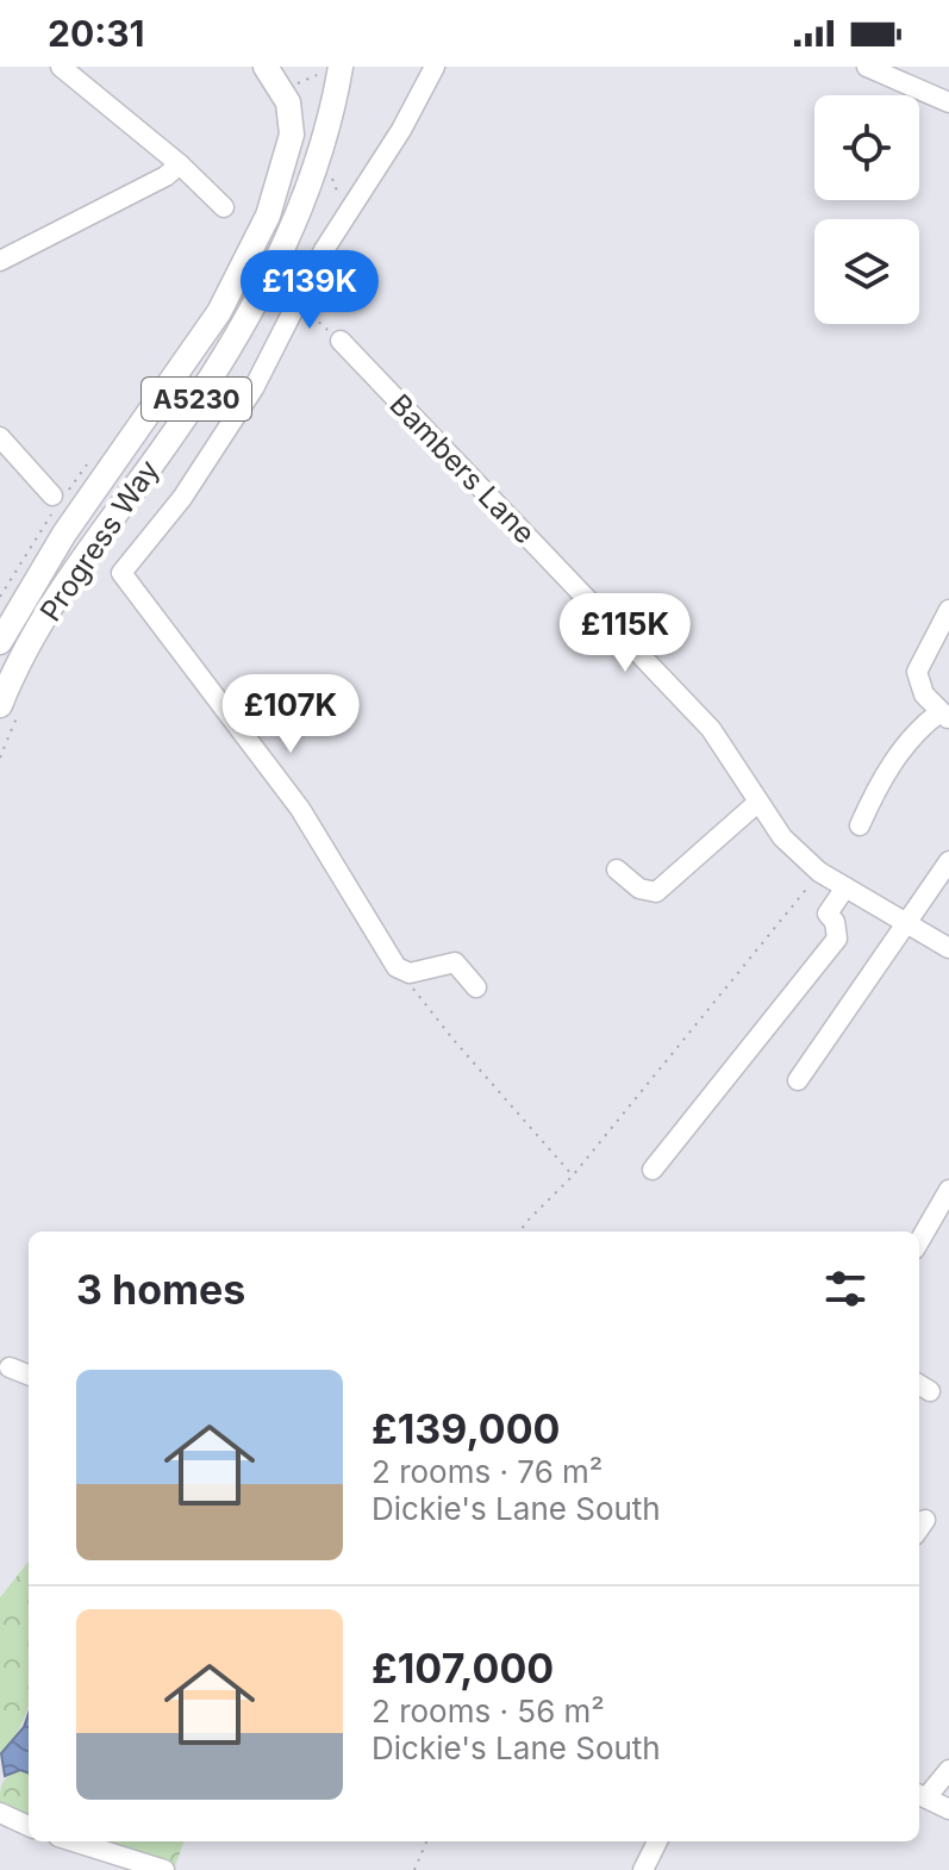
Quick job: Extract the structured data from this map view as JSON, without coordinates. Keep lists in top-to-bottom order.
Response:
{
  "streets": {
    "main road": ["A5230", "Progress Way"],
    "street": ["Bambers Lane"]
  },
  "page": {
    "status": "20:31",
    "price": ["£139K", "£115K", "£107K"],
    "heading": "3 homes",
    "list": [
      {
        "name": "£139,000",
        "note": "2 rooms · 76 m² · Dickie's Lane South"
      },
      {
        "name": "£107,000",
        "note": "2 rooms · 56 m² · Dickie's Lane South"
      }
    ]
  }
}
